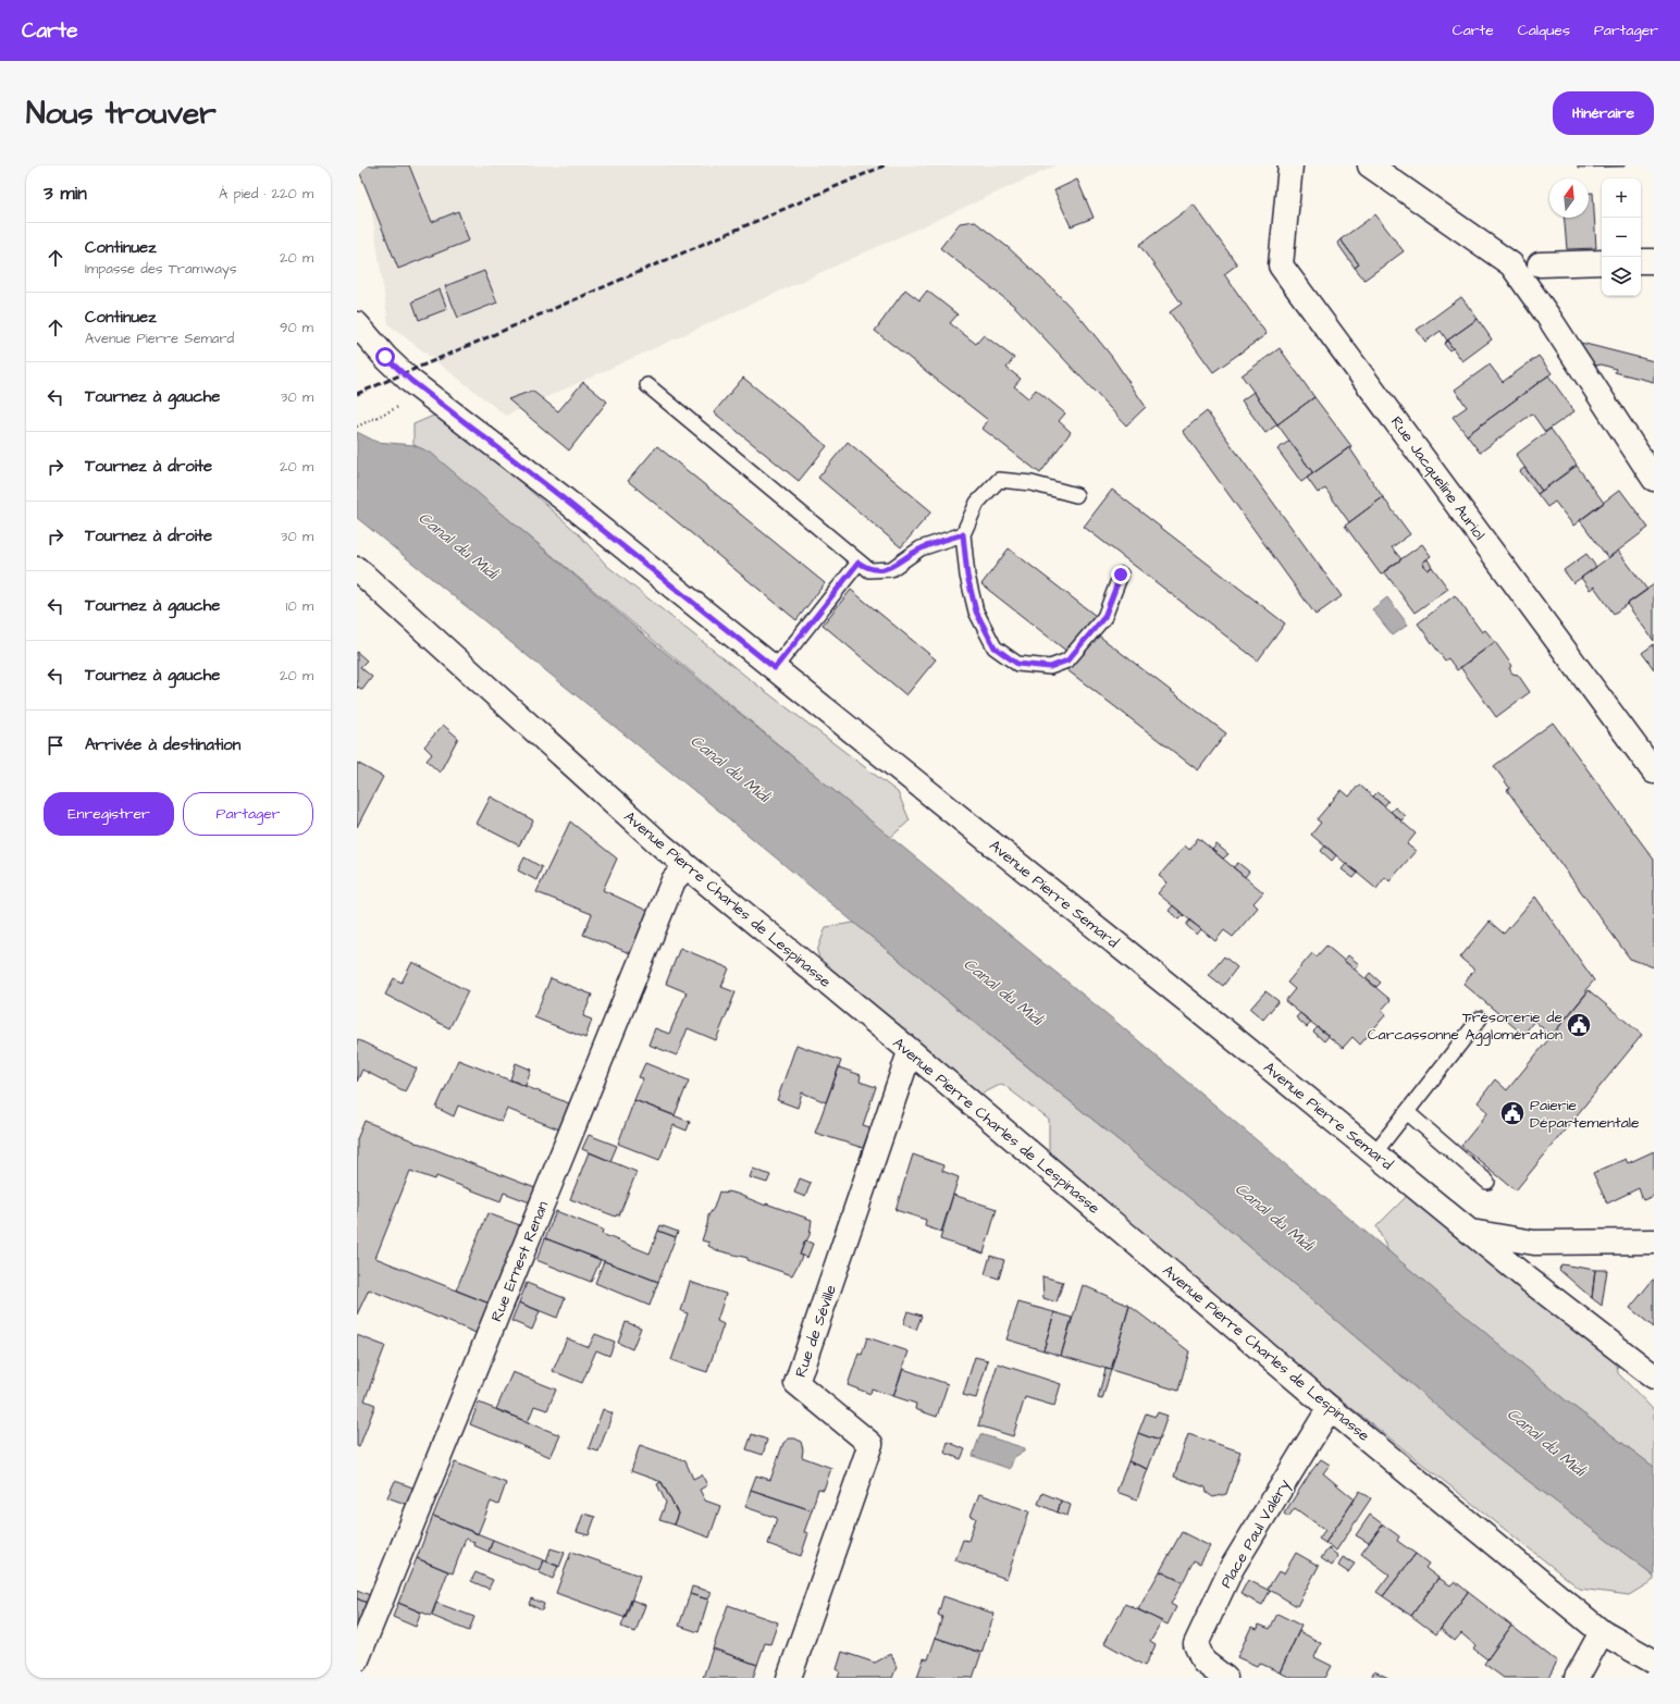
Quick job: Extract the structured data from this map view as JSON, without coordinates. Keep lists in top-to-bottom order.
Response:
{
  "streets": {
    "street": [
      "Rue Jacqueline Auriol",
      "Avenue Pierre Semard",
      "Avenue Pierre Charles de Lespinasse",
      "Rue Ernest Renan",
      "Rue de Séville",
      "Place Paul Valéry"
    ]
  },
  "crossings": [
    ["Avenue Pierre Charles de Lespinasse", "Rue Ernest Renan"],
    ["Avenue Pierre Charles de Lespinasse", "Rue de Séville"],
    ["Avenue Pierre Charles de Lespinasse", "Place Paul Valéry"]
  ],
  "water": ["Canal du Midi"],
  "places": {
    "public building": ["Trésorerie de Carcassonne Agglomération", "Paierie Départementale"]
  },
  "north": "top",
  "page": {
    "header": "Carte",
    "nav": ["Carte", "Calques", "Partager"],
    "buttons": [
      "Itinéraire",
      ["Enregistrer", "Partager"]
    ],
    "title": "Nous trouver",
    "heading": ["3 min", "À pied · 220 m"],
    "map_buttons": ["+", "−"],
    "list": [
      ["Continuez", "Impasse des Tramways", "20 m"],
      ["Continuez", "Avenue Pierre Semard", "90 m"],
      ["Tournez à gauche", "30 m"],
      ["Tournez à droite", "20 m"],
      ["Tournez à droite", "30 m"],
      ["Tournez à gauche", "10 m"],
      ["Tournez à gauche", "20 m"],
      "Arrivée à destination"
    ]
  }
}
